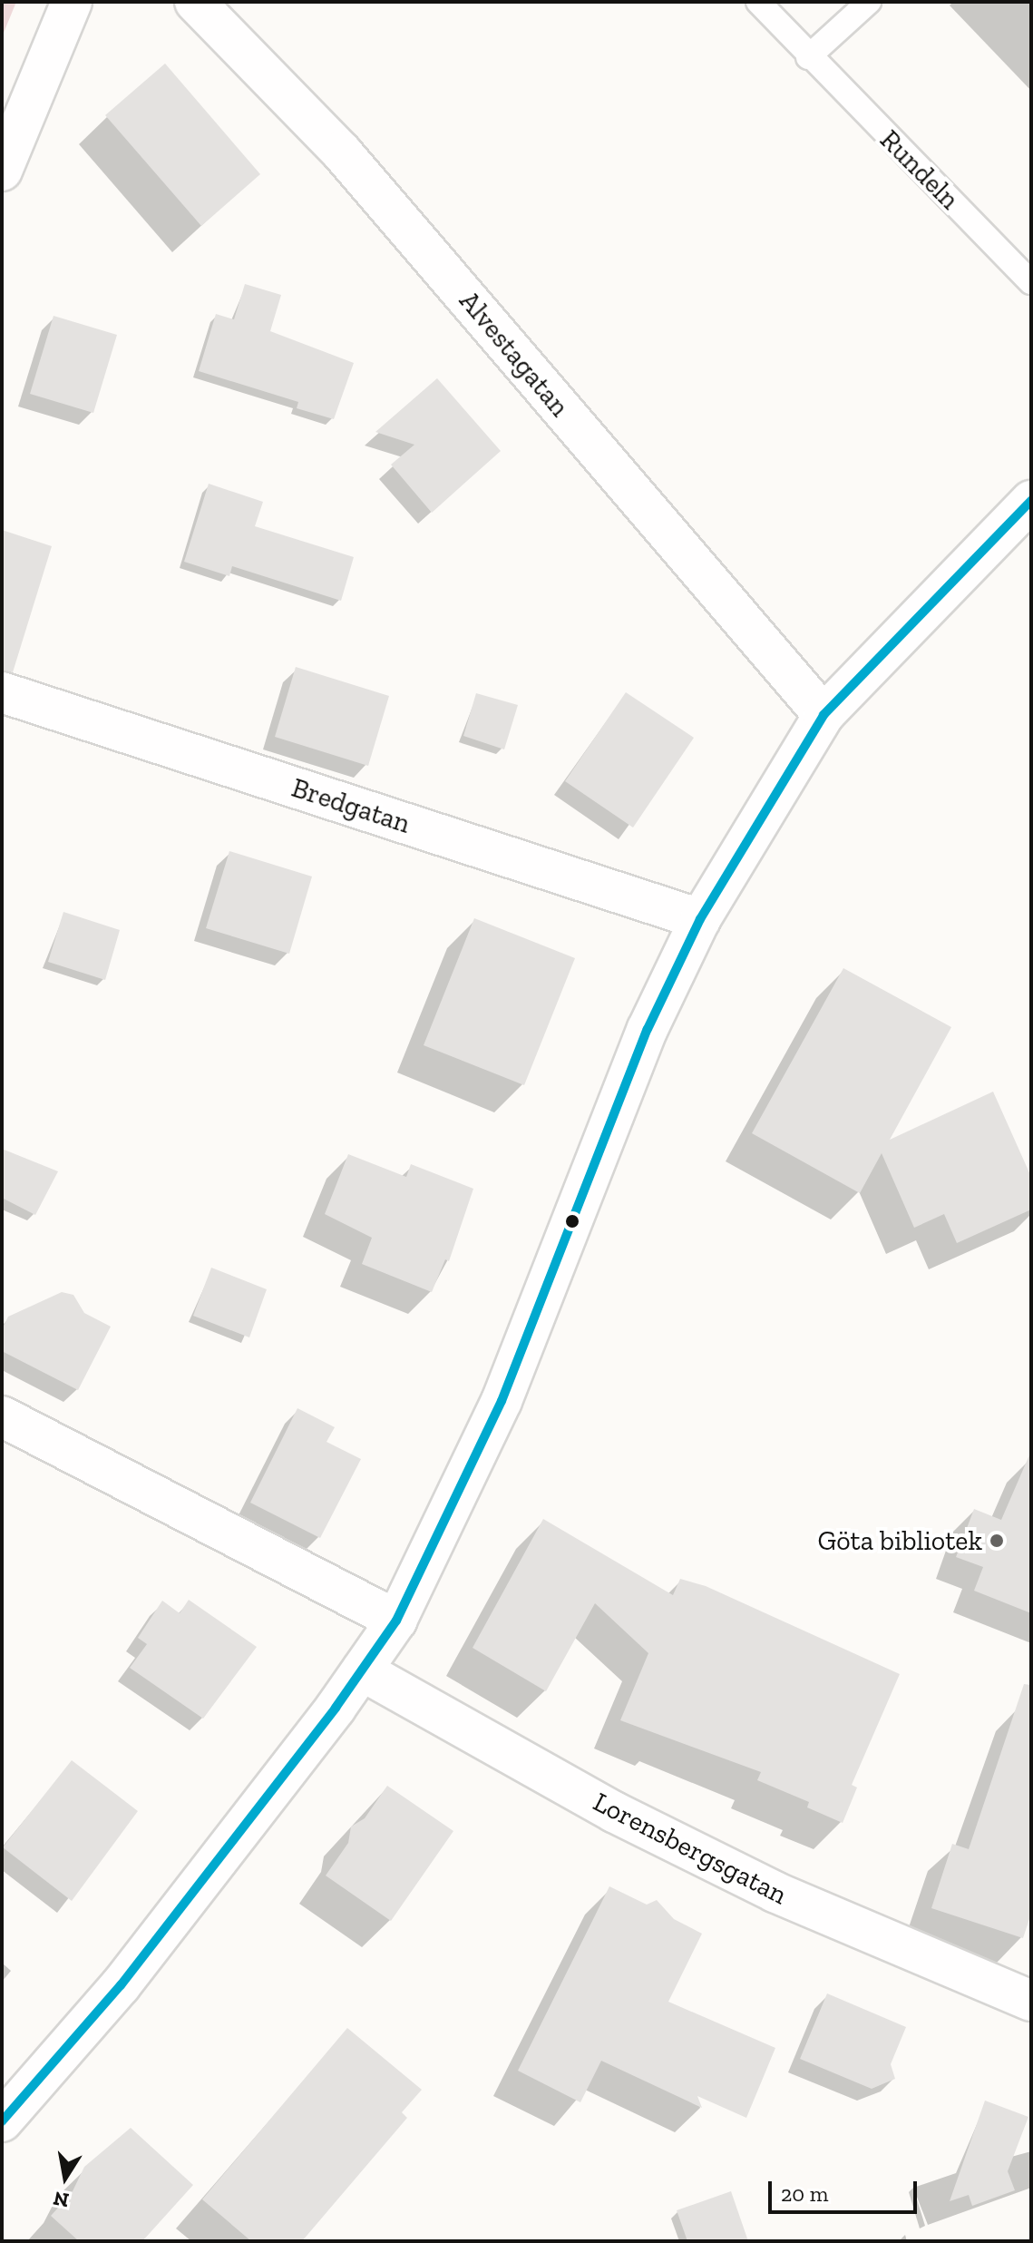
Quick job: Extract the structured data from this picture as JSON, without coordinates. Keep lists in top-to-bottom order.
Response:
{
  "streets": {
    "street": ["Alvestagatan", "Bredgatan", "Lorensbergsgatan"],
    "lane": ["Rundeln"]
  },
  "places": ["Göta bibliotek"],
  "scale_bar": "20 m",
  "north": "bottom"
}
